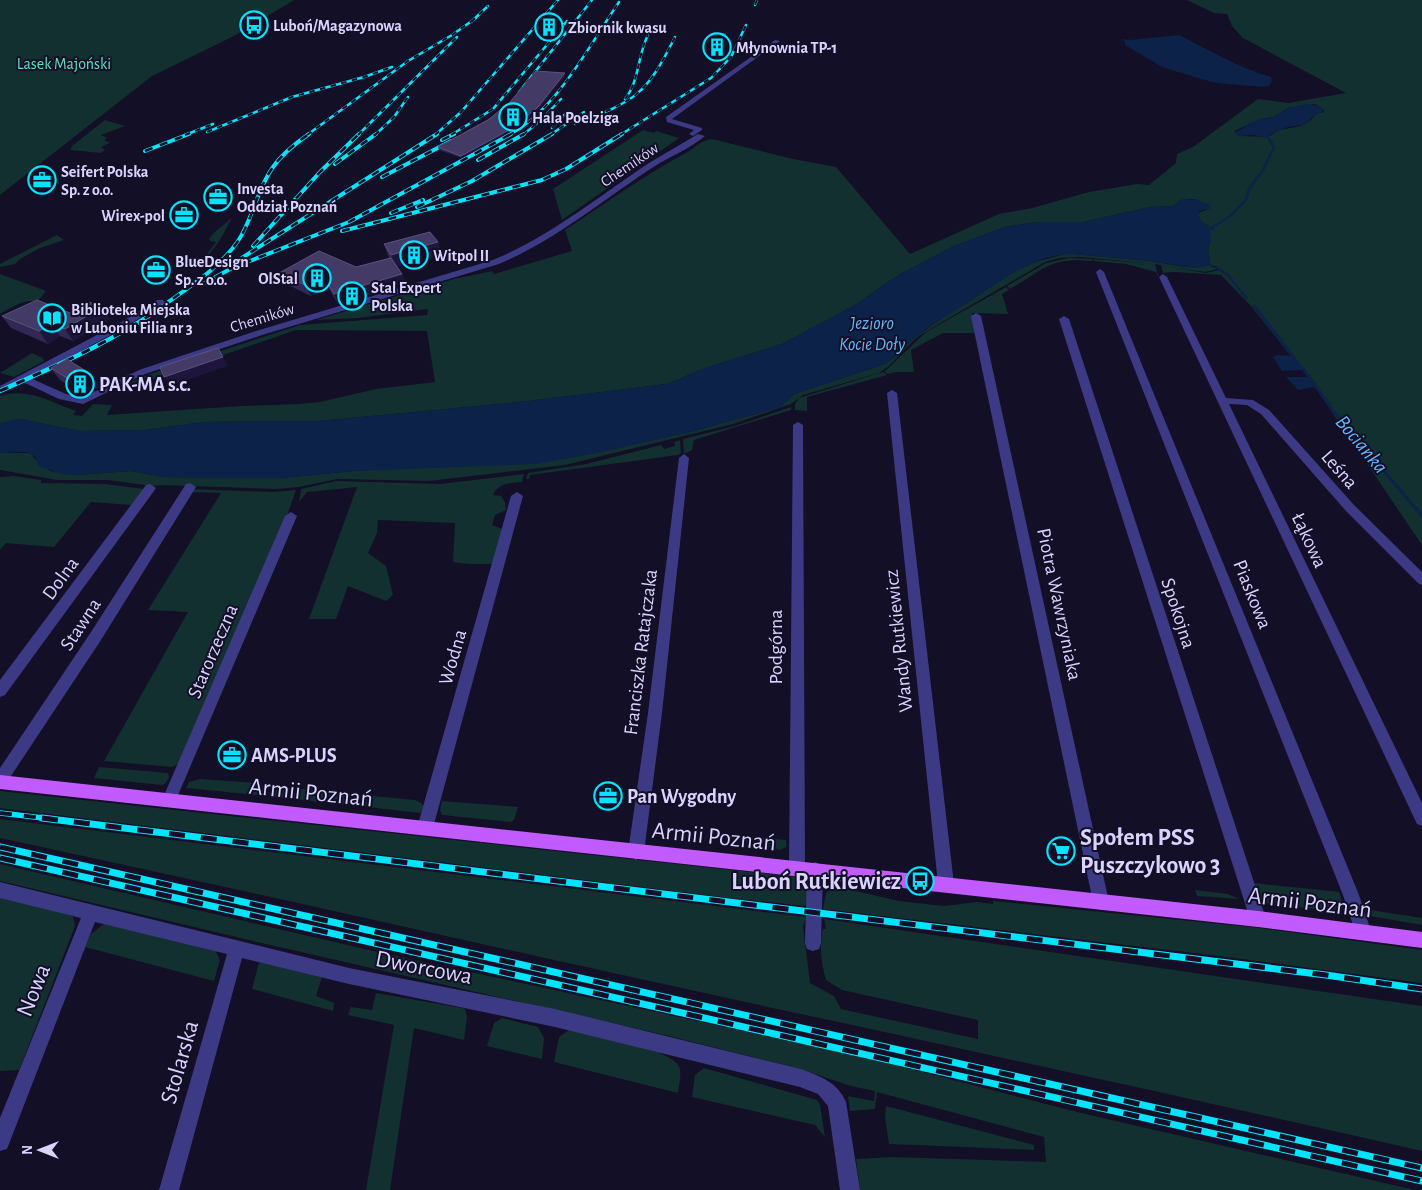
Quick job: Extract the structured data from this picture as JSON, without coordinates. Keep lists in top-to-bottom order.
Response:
{
  "streets": {
    "main road": ["Armii Poznań"],
    "street": [
      "Chemików",
      "Leśna",
      "Łąkowa",
      "Dolna",
      "Piaskowa",
      "Piotra Wawrzyniaka",
      "Spokojna",
      "Stawna",
      "Wandy Rutkiewicz",
      "Podgórna",
      "Starorzeczna",
      "Franciszka Ratajczaka",
      "Wodna",
      "Dworcowa",
      "Nowa",
      "Stolarska"
    ]
  },
  "crossings": [
    ["Leśna", "Łąkowa"],
    ["Piaskowa", "Armii Poznań"],
    ["Piotra Wawrzyniaka", "Armii Poznań"],
    ["Spokojna", "Armii Poznań"],
    ["Stawna", "Armii Poznań"],
    ["Wandy Rutkiewicz", "Armii Poznań"],
    ["Podgórna", "Armii Poznań"],
    ["Starorzeczna", "Armii Poznań"],
    ["Franciszka Ratajczaka", "Armii Poznań"],
    ["Wodna", "Armii Poznań"],
    ["Dworcowa", "Nowa"],
    ["Dworcowa", "Stolarska"]
  ],
  "water": ["Jezioro Kocie Doły", "Bocianka"],
  "parks": ["Lasek Majoński"],
  "places": {
    "bus stop": ["Luboń/Magazynowa", "Luboń Rutkiewicz"],
    "building": [
      "Zbiornik kwasu",
      "Młynownia TP-1",
      "Hala Poelziga",
      "Witpol II",
      "OlStal",
      "Stal Expert Polska",
      "PAK-MA s.c."
    ],
    "office": [
      "Seifert Polska Sp. z o.o.",
      "Investa Oddział Poznań",
      "Wirex-pol",
      "BlueDesign Sp. z o.o.",
      "AMS-PLUS",
      "Pan Wygodny"
    ],
    "library": ["Biblioteka Miejska w Luboniu Filia nr 3"],
    "supermarket": ["Społem PSS Puszczykowo 3"]
  },
  "north": "left"
}
